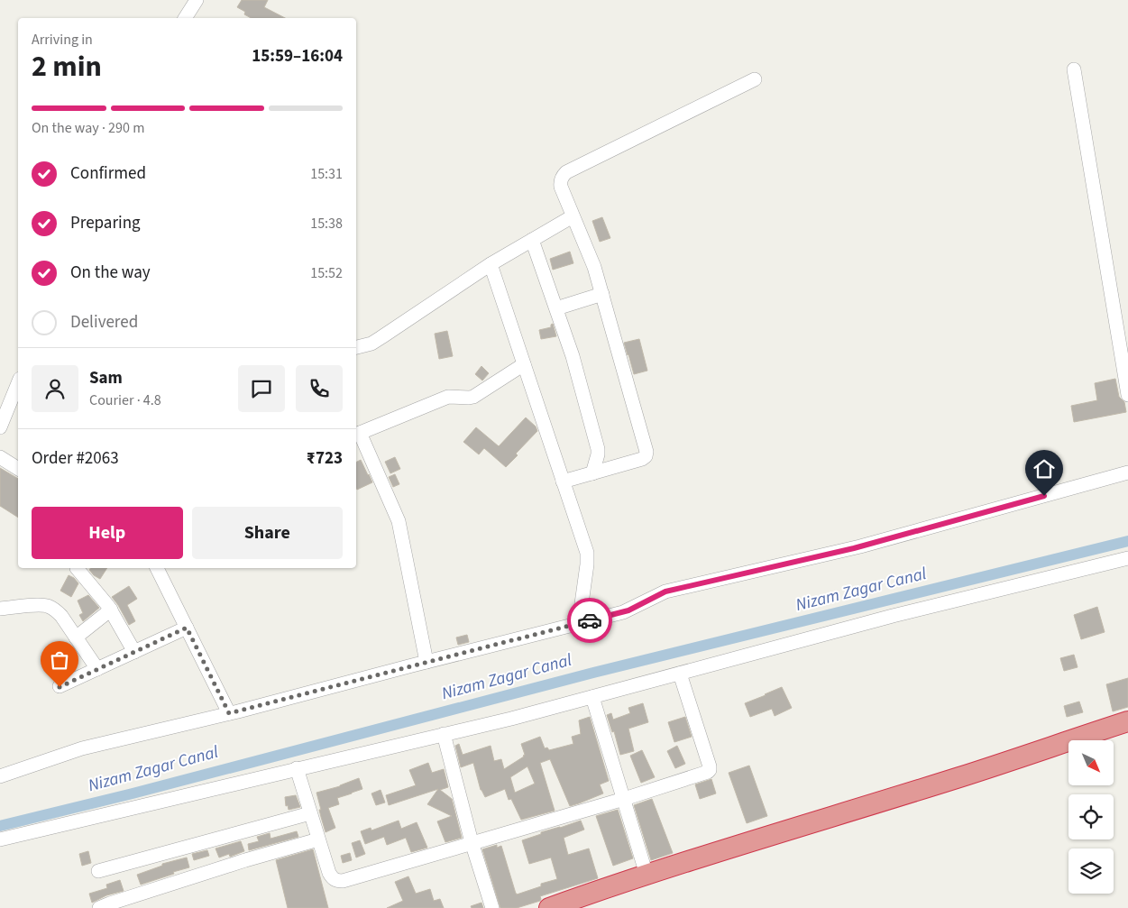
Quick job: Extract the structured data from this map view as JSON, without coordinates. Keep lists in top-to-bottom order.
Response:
{
  "water": ["Nizam Zagar Canal"],
  "north": "bottom right",
  "page": {
    "heading": ["2 min", "Arriving in", "15:59–16:04"],
    "panel": [
      "Sam",
      "Courier · 4.8",
      "Order #2063",
      "₹723"
    ],
    "bar": "On the way · 290 m",
    "list": [
      ["Confirmed", "15:31"],
      ["Preparing", "15:38"],
      ["On the way", "15:52"],
      "Delivered"
    ],
    "buttons": ["Help", "Share"]
  }
}
